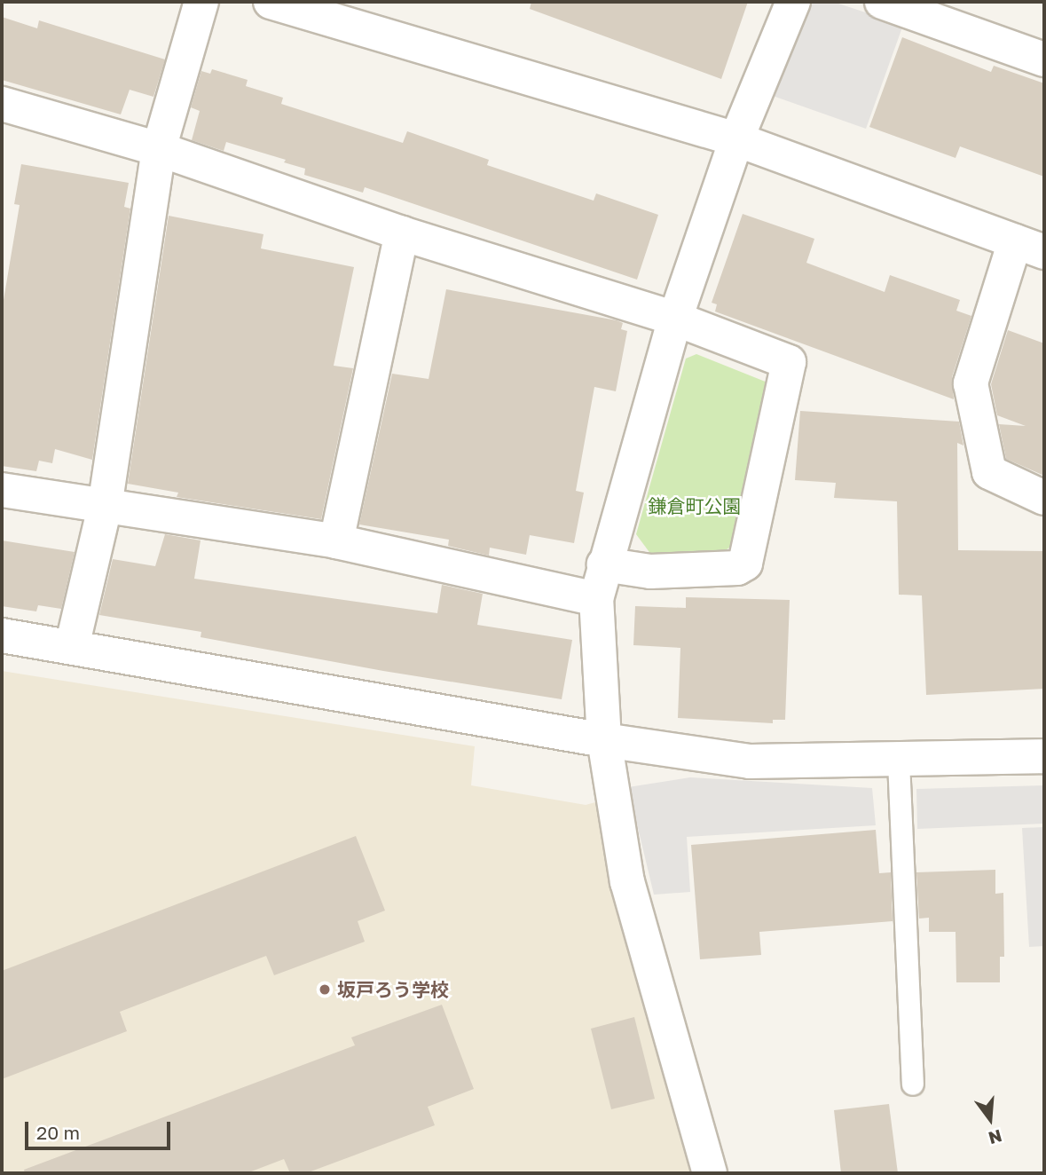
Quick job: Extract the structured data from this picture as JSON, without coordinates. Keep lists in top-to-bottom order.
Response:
{
  "parks": ["鎌倉町公園"],
  "places": ["坂戸ろう学校"],
  "scale_bar": "20 m",
  "north": "bottom"
}
